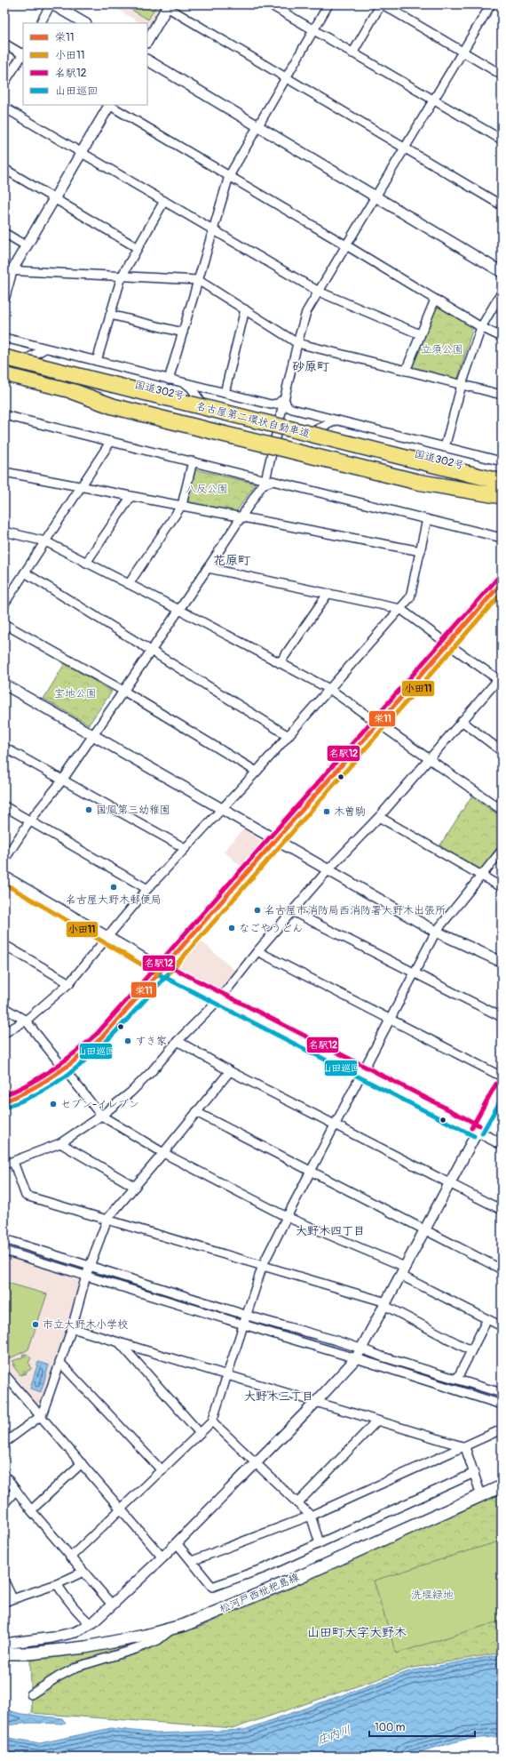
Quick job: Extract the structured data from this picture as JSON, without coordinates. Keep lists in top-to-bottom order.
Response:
{
  "streets": {
    "highway": ["国道302号", "名古屋第二環状自動車道"],
    "main road": ["松河戸西枇杷島線"]
  },
  "districts": [
    "砂原町",
    "花原町",
    "大野木四丁目",
    "大野木三丁目",
    "山田町大字大野木"
  ],
  "water": ["庄内川"],
  "parks": [
    "立須公園",
    "八反公園",
    "宝地公園",
    "洗堰緑地"
  ],
  "places": [
    "国風第三幼稚園",
    "木曽駒",
    "名古屋大野木郵便局",
    "名古屋市消防局西消防署大野木出張所",
    "なごやうどん",
    "すき家",
    "セブン-イレブン",
    "市立大野木小学校"
  ],
  "lines": [
    "transit line 名駅12",
    "transit line 栄11",
    "transit line 小田11",
    "transit line 山田巡回"
  ],
  "legend": [
    "栄11",
    "小田11",
    "名駅12",
    "山田巡回"
  ],
  "scale_bar": "100 m"
}
